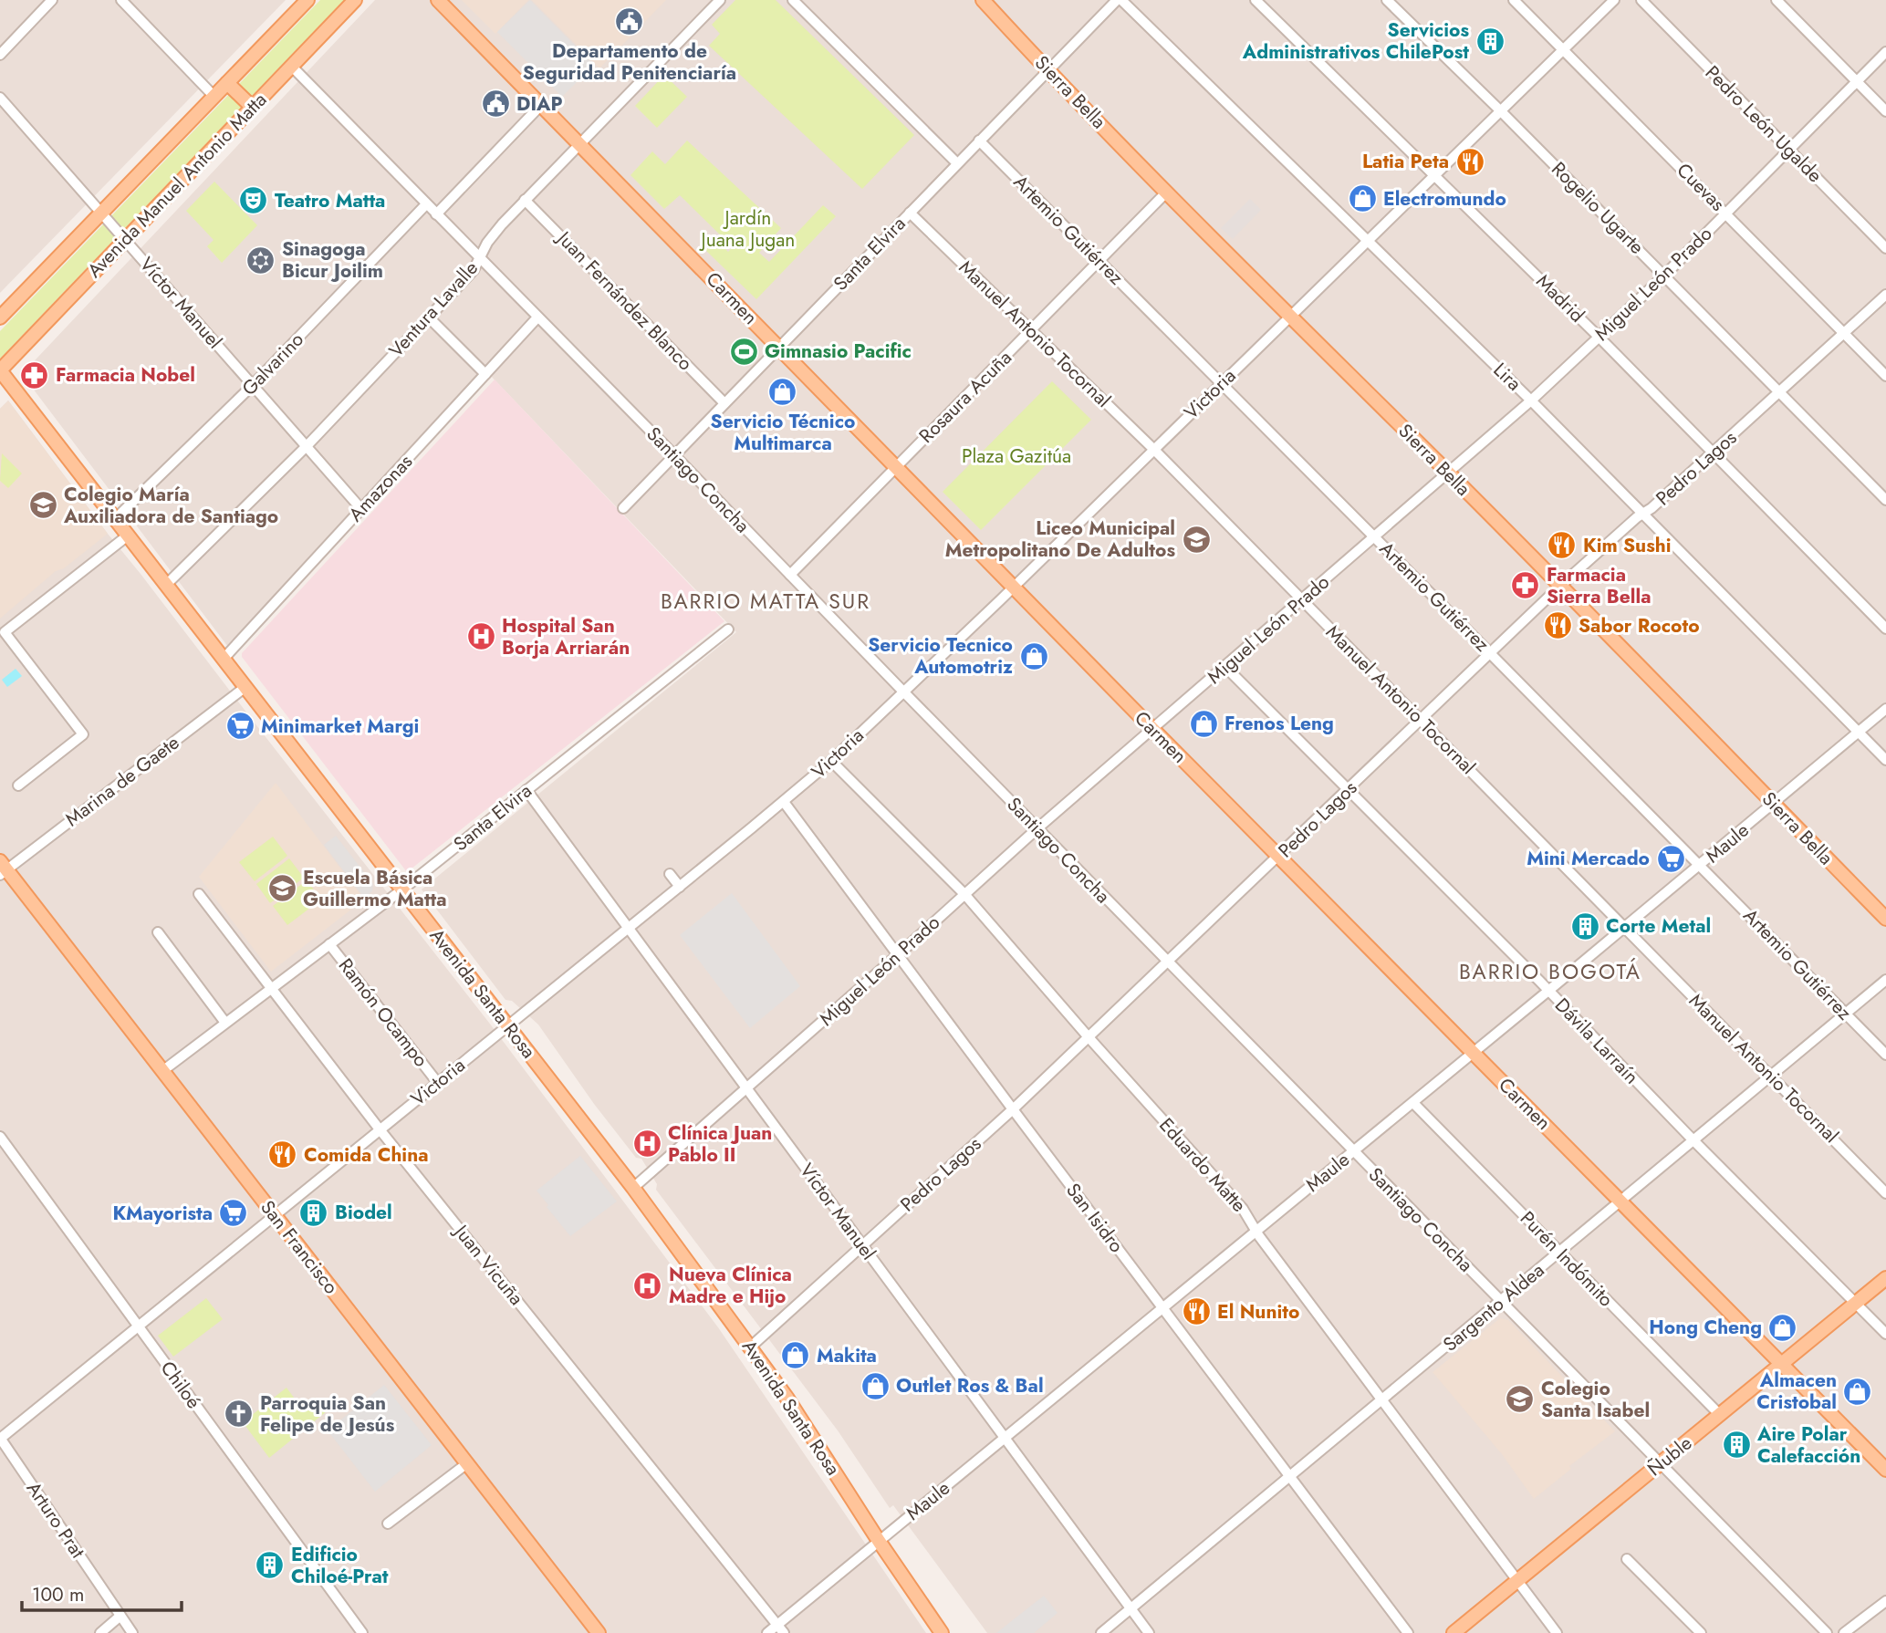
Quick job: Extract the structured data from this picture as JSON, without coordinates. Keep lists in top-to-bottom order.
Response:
{
  "streets": {
    "main road": [
      "Sierra Bella",
      "Avenida Manuel Antonio Matta",
      "Carmen",
      "Avenida Santa Rosa",
      "San Francisco",
      "Ñuble"
    ],
    "street": [
      "Pedro León Ugalde",
      "Cuevas",
      "Rogelio Ugarte",
      "Artemio Gutiérrez",
      "Santa Elvira",
      "Miguel León Prado",
      "Madrid",
      "Juan Fernández Blanco",
      "Víctor Manuel",
      "Ventura Lavalle",
      "Manuel Antonio Tocornal",
      "Galvarino",
      "Lira",
      "Victoria",
      "Rosaura Acuña",
      "Pedro Lagos",
      "Santiago Concha",
      "Amazonas",
      "Marina de Gaete",
      "Maule",
      "Ramón Ocampo",
      "Dávila Larraín",
      "Eduardo Matte",
      "San Isidro",
      "Purén Indómito",
      "Juan Vicuña",
      "Sargento Aldea",
      "Chiloé",
      "Arturo Prat"
    ]
  },
  "crossings": [
    ["Sierra Bella", "Santa Elvira"],
    ["Sierra Bella", "Miguel León Prado"],
    ["Sierra Bella", "Victoria"],
    ["Sierra Bella", "Rosaura Acuña"],
    ["Sierra Bella", "Pedro Lagos"],
    ["Sierra Bella", "Maule"],
    ["Pedro León Ugalde", "Miguel León Prado"],
    ["Avenida Manuel Antonio Matta", "Víctor Manuel"],
    ["Avenida Manuel Antonio Matta", "Santiago Concha"],
    ["Avenida Manuel Antonio Matta", "Avenida Santa Rosa"],
    ["Cuevas", "Miguel León Prado"],
    ["Cuevas", "Victoria"],
    ["Cuevas", "Pedro Lagos"],
    ["Rogelio Ugarte", "Miguel León Prado"],
    ["Rogelio Ugarte", "Victoria"],
    ["Rogelio Ugarte", "Pedro Lagos"],
    ["Artemio Gutiérrez", "Santa Elvira"],
    ["Artemio Gutiérrez", "Miguel León Prado"],
    ["Artemio Gutiérrez", "Victoria"],
    ["Artemio Gutiérrez", "Rosaura Acuña"],
    ["Artemio Gutiérrez", "Pedro Lagos"],
    ["Artemio Gutiérrez", "Maule"],
    ["Artemio Gutiérrez", "Sargento Aldea"],
    ["Santa Elvira", "Carmen"],
    ["Santa Elvira", "Juan Fernández Blanco"],
    ["Santa Elvira", "Víctor Manuel"],
    ["Santa Elvira", "Manuel Antonio Tocornal"],
    ["Santa Elvira", "Santiago Concha"],
    ["Santa Elvira", "Avenida Santa Rosa"],
    ["Santa Elvira", "Ramón Ocampo"],
    ["Santa Elvira", "San Francisco"],
    ["Santa Elvira", "Juan Vicuña"],
    ["Miguel León Prado", "Carmen"],
    ["Miguel León Prado", "Madrid"],
    ["Miguel León Prado", "Víctor Manuel"],
    ["Miguel León Prado", "Manuel Antonio Tocornal"],
    ["Miguel León Prado", "Lira"],
    ["Miguel León Prado", "Santiago Concha"],
    ["Miguel León Prado", "Avenida Santa Rosa"],
    ["Miguel León Prado", "Dávila Larraín"],
    ["Miguel León Prado", "Eduardo Matte"],
    ["Miguel León Prado", "San Isidro"],
    ["Carmen", "Ventura Lavalle"],
    ["Carmen", "Victoria"],
    ["Carmen", "Rosaura Acuña"],
    ["Carmen", "Pedro Lagos"],
    ["Carmen", "Maule"],
    ["Carmen", "Sargento Aldea"],
    ["Carmen", "Ñuble"],
    ["Madrid", "Victoria"],
    ["Madrid", "Pedro Lagos"],
    ["Juan Fernández Blanco", "Ventura Lavalle"],
    ["Víctor Manuel", "Ventura Lavalle"],
    ["Víctor Manuel", "Galvarino"],
    ["Víctor Manuel", "Victoria"],
    ["Víctor Manuel", "Pedro Lagos"],
    ["Víctor Manuel", "Amazonas"],
    ["Víctor Manuel", "Maule"],
    ["Víctor Manuel", "Sargento Aldea"],
    ["Ventura Lavalle", "Santiago Concha"],
    ["Ventura Lavalle", "Avenida Santa Rosa"],
    ["Manuel Antonio Tocornal", "Victoria"],
    ["Manuel Antonio Tocornal", "Rosaura Acuña"],
    ["Manuel Antonio Tocornal", "Pedro Lagos"],
    ["Manuel Antonio Tocornal", "Maule"],
    ["Manuel Antonio Tocornal", "Sargento Aldea"],
    ["Galvarino", "Santiago Concha"],
    ["Galvarino", "Avenida Santa Rosa"],
    ["Lira", "Victoria"],
    ["Lira", "Pedro Lagos"],
    ["Lira", "Maule"],
    ["Victoria", "Santiago Concha"],
    ["Victoria", "Avenida Santa Rosa"],
    ["Victoria", "Ramón Ocampo"],
    ["Victoria", "Eduardo Matte"],
    ["Victoria", "San Isidro"],
    ["Victoria", "San Francisco"],
    ["Victoria", "Juan Vicuña"],
    ["Victoria", "Chiloé"],
    ["Victoria", "Arturo Prat"],
    ["Rosaura Acuña", "Santiago Concha"],
    ["Pedro Lagos", "Santiago Concha"],
    ["Pedro Lagos", "Avenida Santa Rosa"],
    ["Pedro Lagos", "Dávila Larraín"],
    ["Pedro Lagos", "Eduardo Matte"],
    ["Pedro Lagos", "San Isidro"],
    ["Santiago Concha", "Amazonas"],
    ["Santiago Concha", "Maule"],
    ["Santiago Concha", "Sargento Aldea"],
    ["Santiago Concha", "Ñuble"],
    ["Amazonas", "Avenida Santa Rosa"],
    ["Marina de Gaete", "Avenida Santa Rosa"],
    ["Marina de Gaete", "San Francisco"],
    ["Maule", "Avenida Santa Rosa"],
    ["Maule", "Dávila Larraín"],
    ["Maule", "Eduardo Matte"],
    ["Maule", "San Isidro"],
    ["Maule", "Purén Indómito"],
    ["Maule", "Juan Vicuña"],
    ["Dávila Larraín", "Sargento Aldea"],
    ["Dávila Larraín", "Ñuble"],
    ["Eduardo Matte", "Sargento Aldea"],
    ["Eduardo Matte", "Ñuble"],
    ["San Isidro", "Sargento Aldea"],
    ["Purén Indómito", "Sargento Aldea"],
    ["Purén Indómito", "Ñuble"]
  ],
  "districts": ["BARRIO MATTA SUR", "BARRIO BOGOTÁ"],
  "parks": ["Jardín Juana Jugan", "Plaza Gazitúa"],
  "places": {
    "public building": ["Departamento de Seguridad Penitenciaría", "DIAP"],
    "building": [
      "Servicios Administrativos ChilePost",
      "Corte Metal",
      "Biodel",
      "Aire Polar Calefacción",
      "Edificio Chiloé-Prat"
    ],
    "restaurant": [
      "Latia Peta",
      "Kim Sushi",
      "Sabor Rocoto",
      "Comida China",
      "El Nunito"
    ],
    "shop": [
      "Electromundo",
      "Servicio Técnico Multimarca",
      "Servicio Tecnico Automotriz",
      "Frenos Leng",
      "Hong Cheng",
      "Makita",
      "Outlet Ros & Bal",
      "Almacen Cristobal"
    ],
    "theatre": ["Teatro Matta"],
    "synagogue": ["Sinagoga Bicur Joilim"],
    "sports": ["Gimnasio Pacific"],
    "pharmacy": ["Farmacia Nobel", "Farmacia Sierra Bella"],
    "school or university": [
      "Colegio María Auxiliadora de Santiago",
      "Liceo Municipal Metropolitano De Adultos",
      "Escuela Básica Guillermo Matta",
      "Colegio Santa Isabel"
    ],
    "hospital": ["Hospital San Borja Arriarán", "Clínica Juan Pablo II", "Nueva Clínica Madre e Hijo"],
    "supermarket": ["Minimarket Margi", "Mini Mercado", "KMayorista"],
    "church": ["Parroquia San Felipe de Jesús"]
  },
  "scale_bar": "100 m"
}
